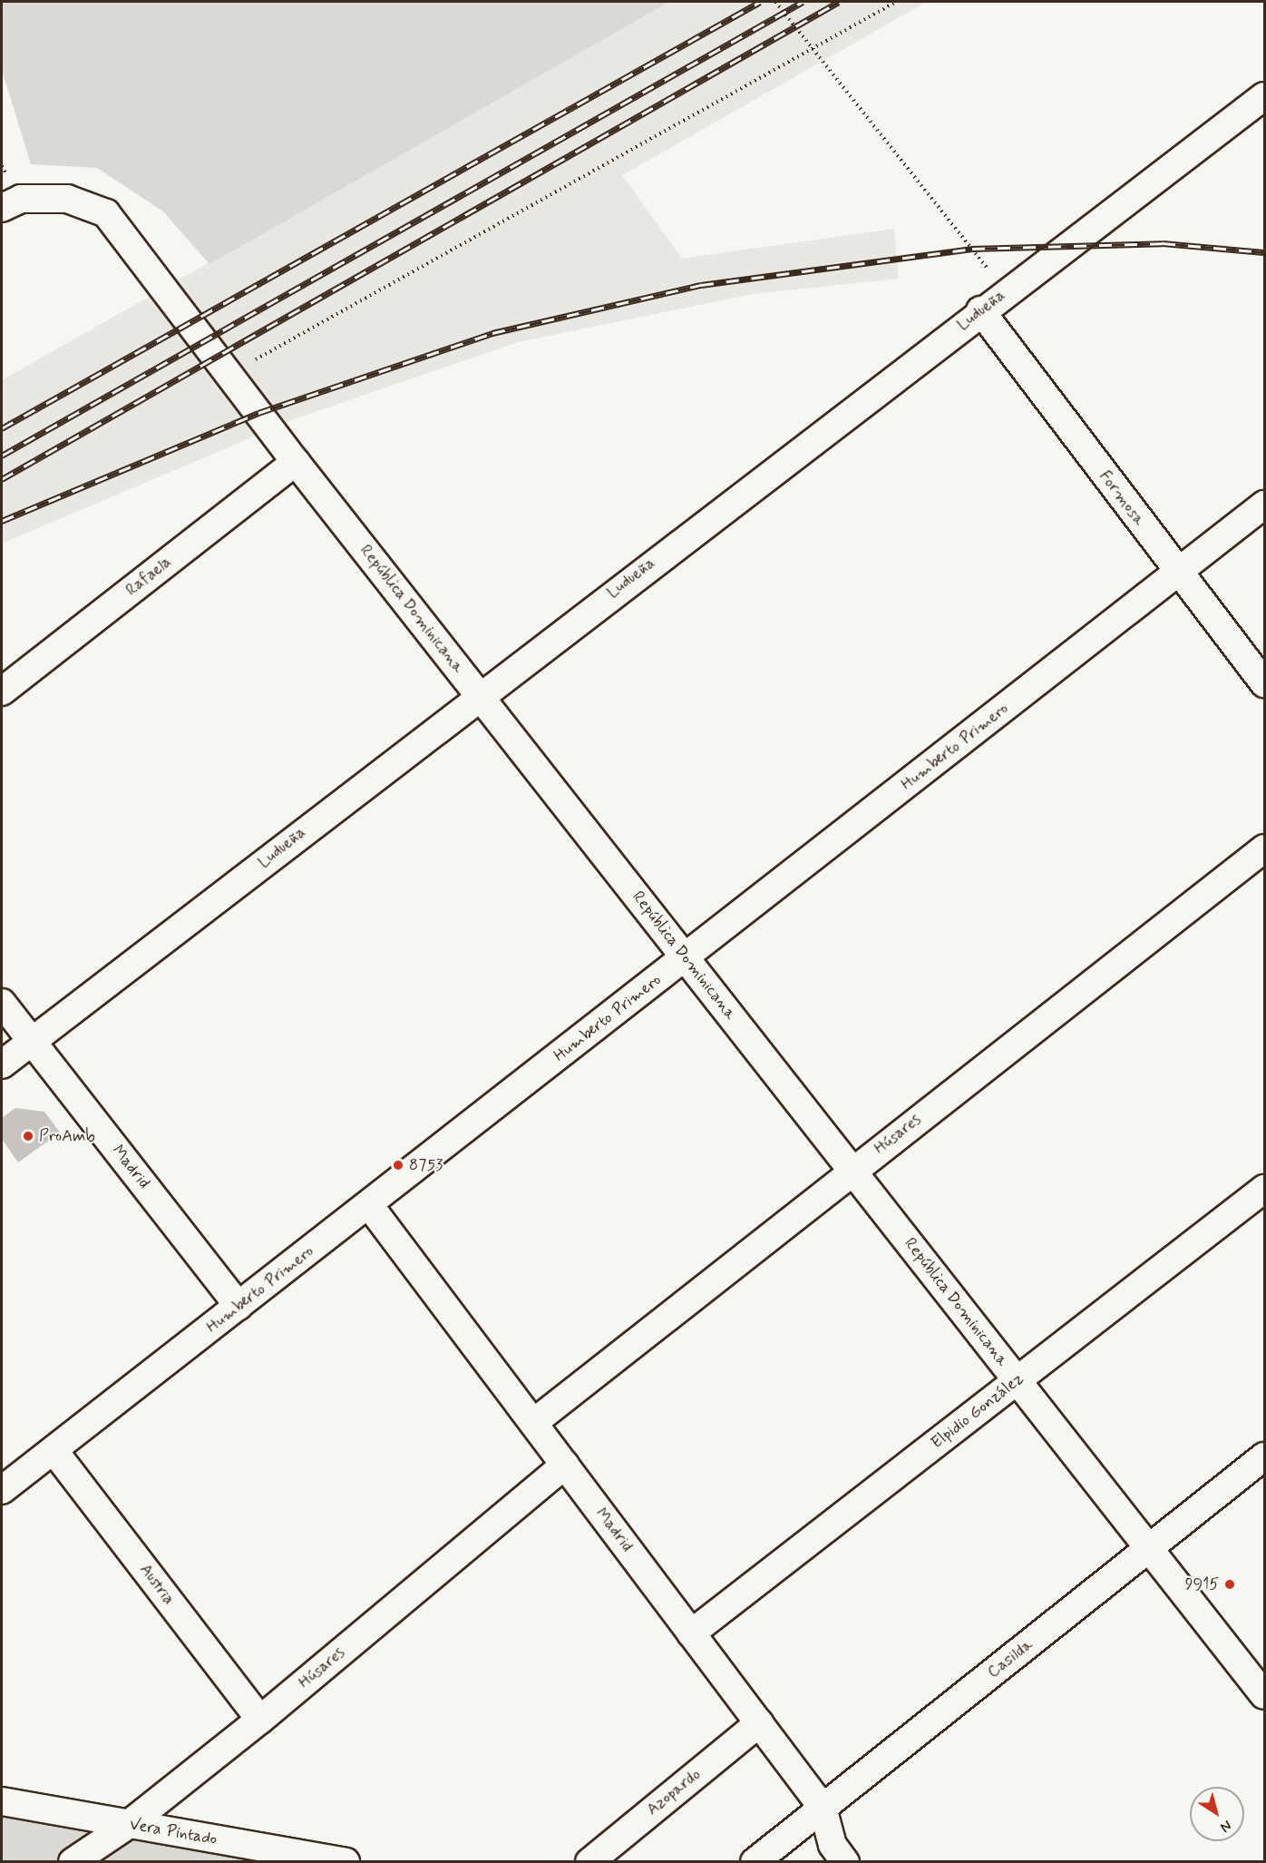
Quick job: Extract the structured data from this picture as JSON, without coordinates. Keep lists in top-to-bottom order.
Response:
{
  "streets": {
    "street": [
      "Ludueña",
      "Formosa",
      "Rafaela",
      "República Dominicana",
      "Humberto Primero",
      "Húsares",
      "Madrid",
      "Elpidio González",
      "Austria",
      "Casilda",
      "Azopardo",
      "Vera Pintado"
    ]
  },
  "crossings": [
    ["Ludueña", "Formosa"],
    ["Ludueña", "República Dominicana"],
    ["Ludueña", "Madrid"],
    ["Formosa", "Humberto Primero"],
    ["Rafaela", "República Dominicana"],
    ["República Dominicana", "Humberto Primero"],
    ["República Dominicana", "Húsares"],
    ["República Dominicana", "Elpidio González"],
    ["República Dominicana", "Casilda"],
    ["Humberto Primero", "Madrid"],
    ["Humberto Primero", "Austria"],
    ["Húsares", "Madrid"],
    ["Húsares", "Austria"],
    ["Húsares", "Vera Pintado"],
    ["Madrid", "Elpidio González"],
    ["Madrid", "Casilda"],
    ["Madrid", "Azopardo"]
  ],
  "places": ["ProAmb", "8753", "9915"],
  "north": "bottom right"
}
